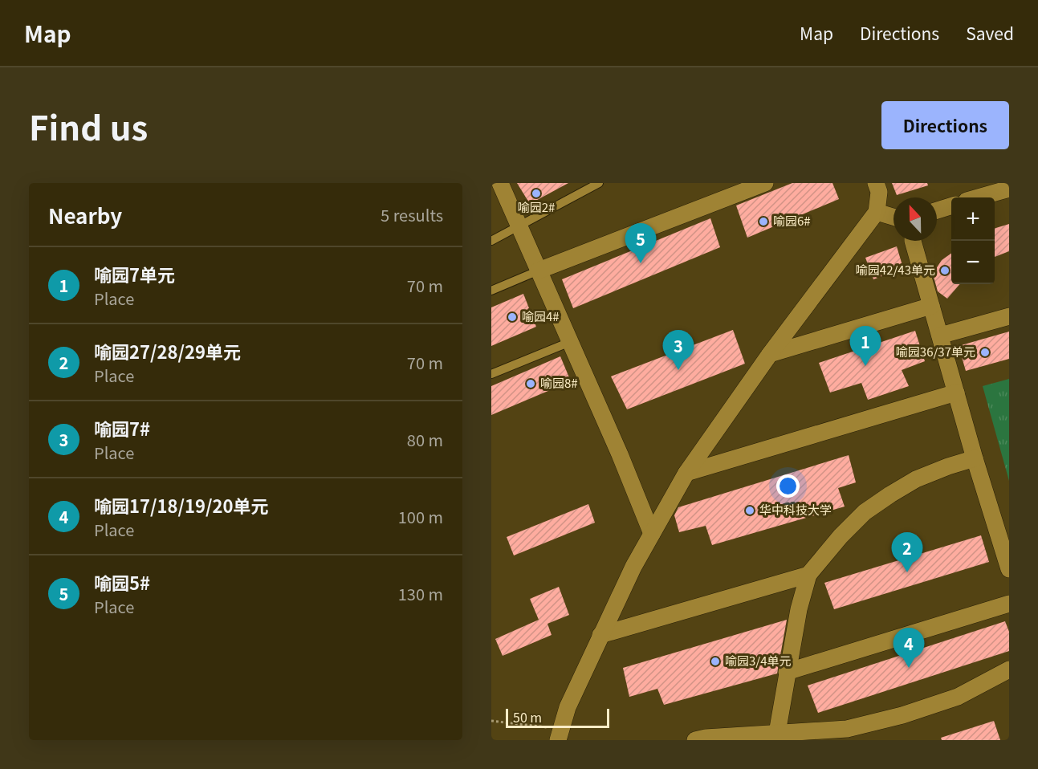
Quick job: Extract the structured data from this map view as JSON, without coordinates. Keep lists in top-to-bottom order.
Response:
{
  "places": [
    "喻园2#",
    "喻园6#",
    "喻园42/43单元",
    "喻园4#",
    "喻园36/37单元",
    "喻园8#",
    "华中科技大学",
    "喻园3/4单元"
  ],
  "scale_bar": "50 m",
  "north": "top",
  "page": {
    "header": "Map",
    "nav": ["Map", "Directions", "Saved"],
    "title": "Find us",
    "buttons": "Directions",
    "heading": ["Nearby", "5 results"],
    "map_buttons": ["+", "−"],
    "pins": [
      "5",
      "1",
      "3",
      "2",
      "4"
    ],
    "list": [
      {
        "mark": "1",
        "name": "喻园7单元",
        "note": "Place",
        "value": "70 m"
      },
      {
        "mark": "2",
        "name": "喻园27/28/29单元",
        "note": "Place",
        "value": "70 m"
      },
      {
        "mark": "3",
        "name": "喻园7#",
        "note": "Place",
        "value": "80 m"
      },
      {
        "mark": "4",
        "name": "喻园17/18/19/20单元",
        "note": "Place",
        "value": "100 m"
      },
      {
        "mark": "5",
        "name": "喻园5#",
        "note": "Place",
        "value": "130 m"
      }
    ],
    "scale": "50 m"
  }
}
